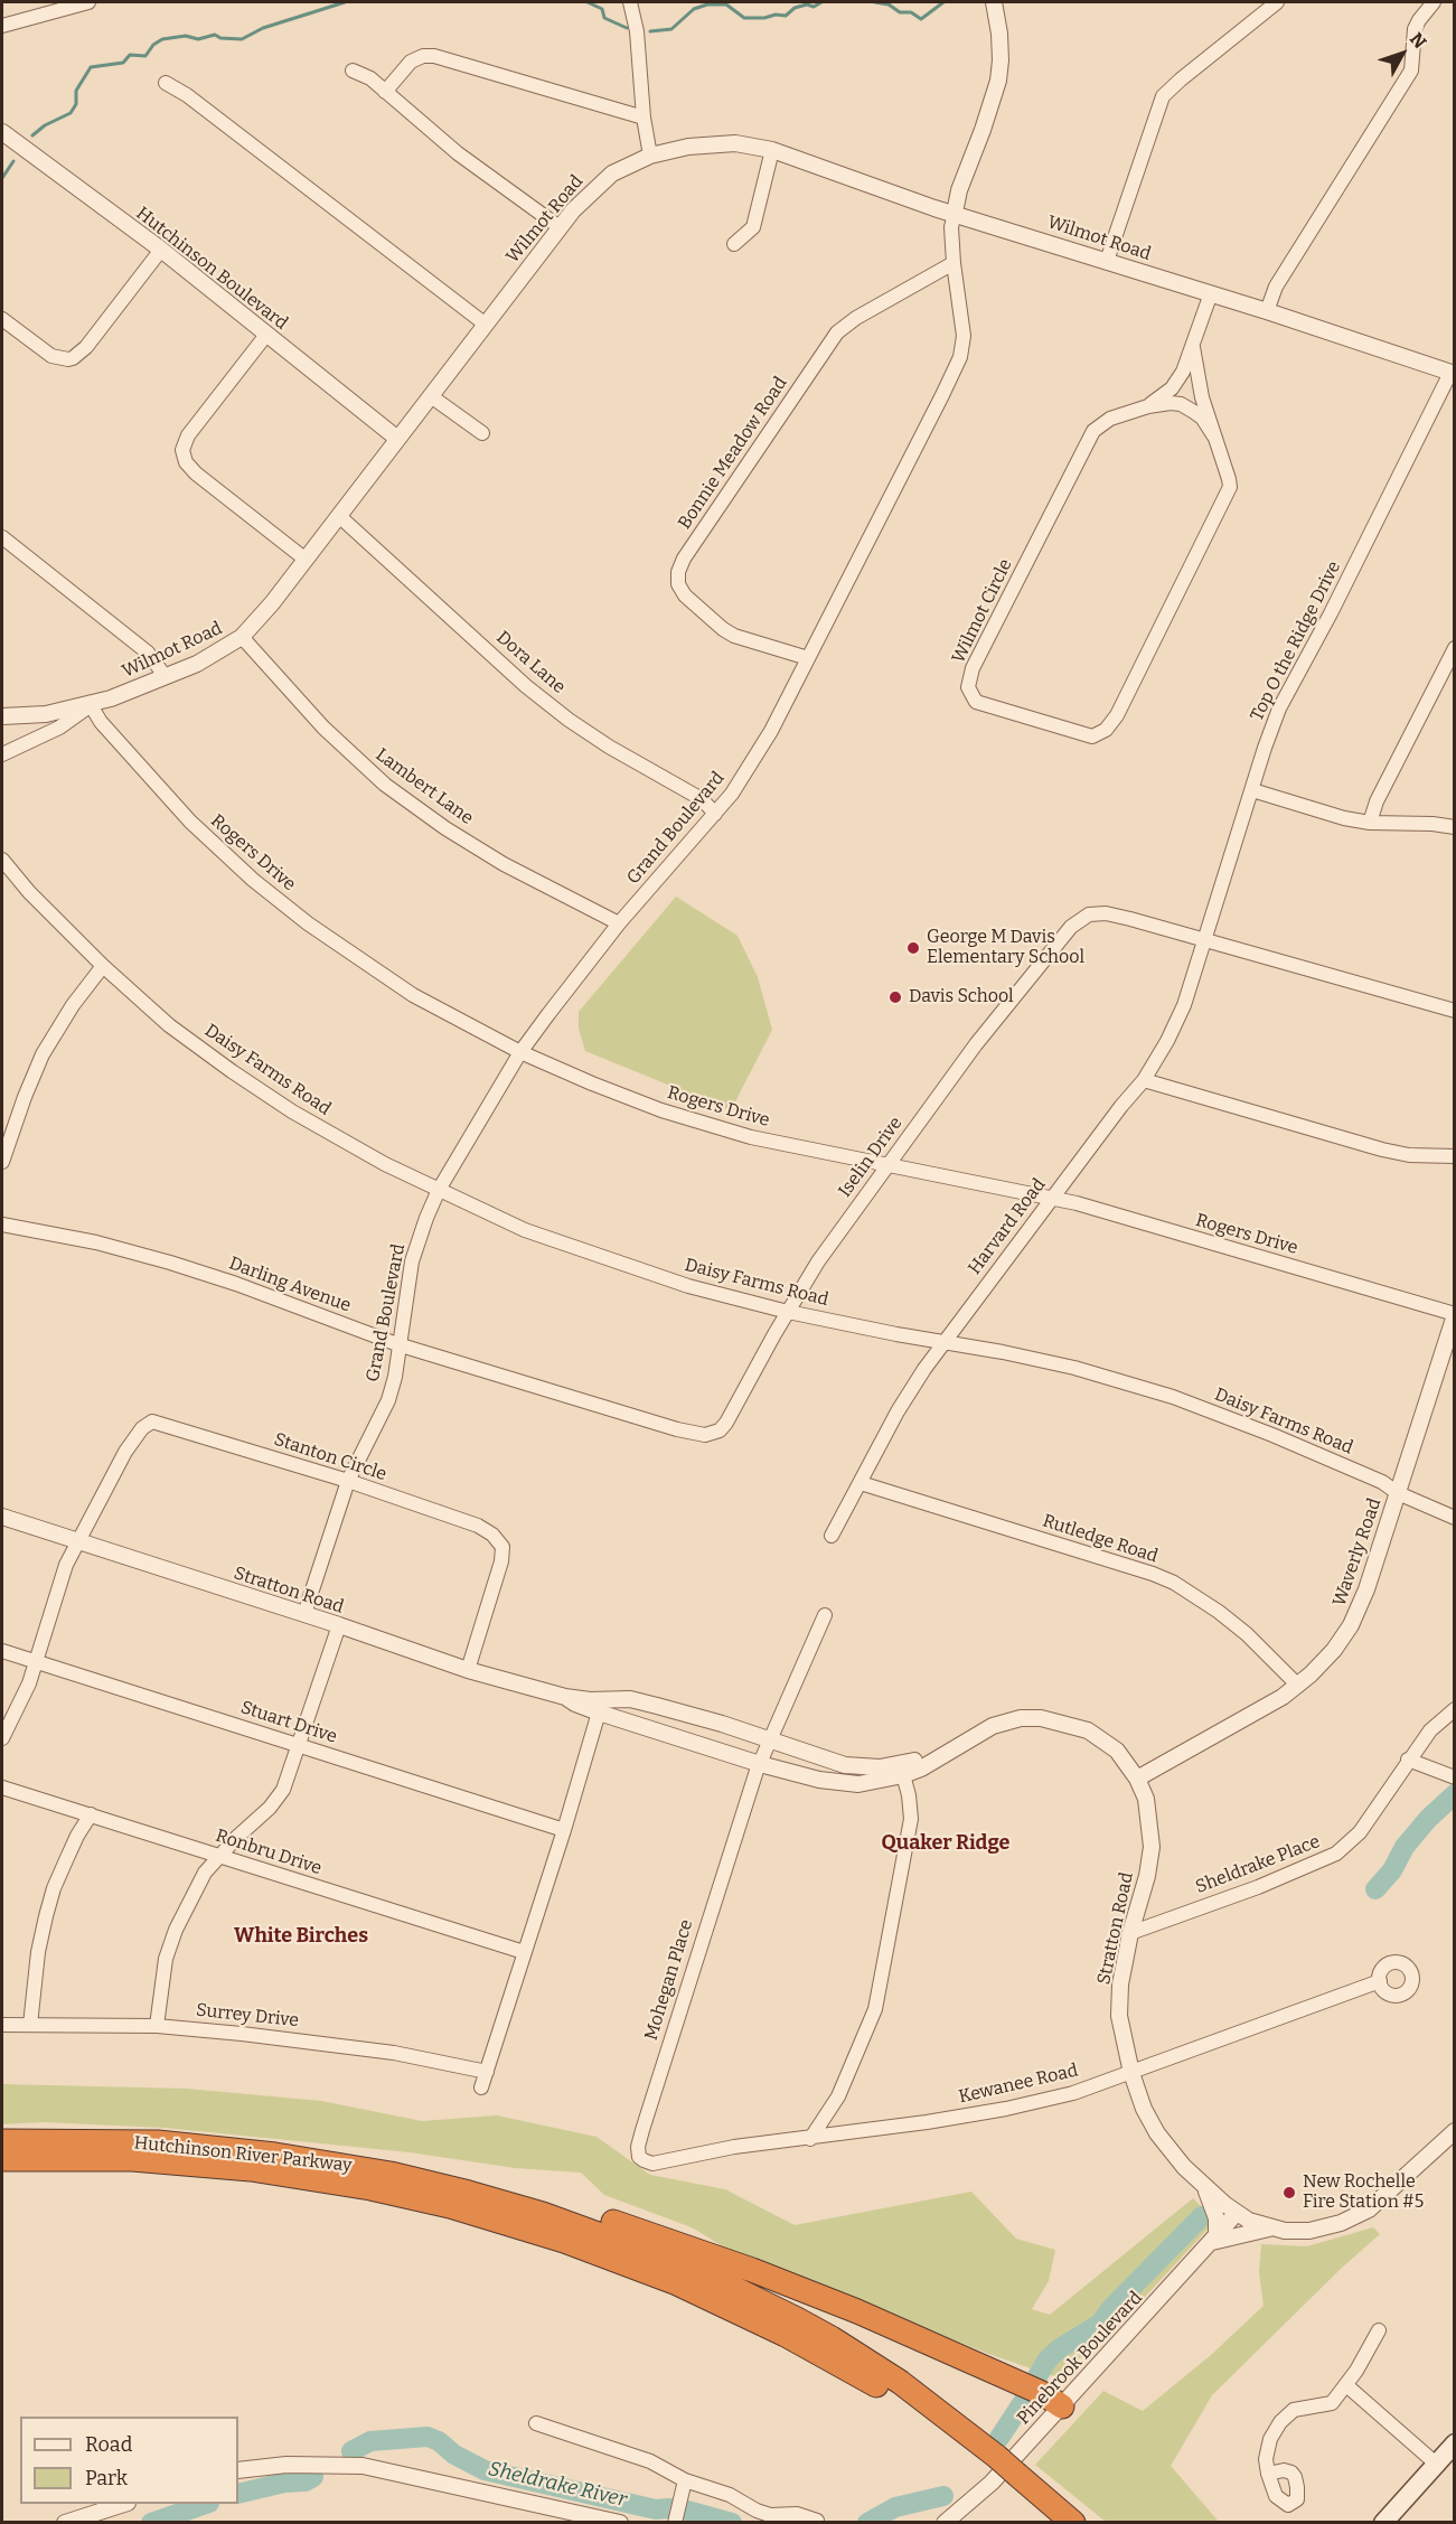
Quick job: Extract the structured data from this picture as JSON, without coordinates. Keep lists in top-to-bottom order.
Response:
{
  "streets": {
    "highway": ["Hutchinson River Parkway"],
    "street": [
      "Wilmot Road",
      "Hutchinson Boulevard",
      "Bonnie Meadow Road",
      "Wilmot Circle",
      "Top O the Ridge Drive",
      "Dora Lane",
      "Lambert Lane",
      "Grand Boulevard",
      "Rogers Drive",
      "Daisy Farms Road",
      "Iselin Drive",
      "Harvard Road",
      "Darling Avenue",
      "Stanton Circle",
      "Rutledge Road",
      "Waverly Road",
      "Stratton Road",
      "Stuart Drive",
      "Ronbru Drive",
      "Sheldrake Place",
      "Mohegan Place",
      "Surrey Drive",
      "Kewanee Road",
      "Pinebrook Boulevard"
    ]
  },
  "crossings": [
    ["Wilmot Road", "Hutchinson Boulevard"],
    ["Wilmot Road", "Wilmot Circle"],
    ["Wilmot Road", "Top O the Ridge Drive"],
    ["Wilmot Road", "Dora Lane"],
    ["Wilmot Road", "Lambert Lane"],
    ["Wilmot Road", "Grand Boulevard"],
    ["Wilmot Road", "Rogers Drive"],
    ["Bonnie Meadow Road", "Grand Boulevard"],
    ["Top O the Ridge Drive", "Iselin Drive"],
    ["Top O the Ridge Drive", "Harvard Road"],
    ["Dora Lane", "Grand Boulevard"],
    ["Lambert Lane", "Grand Boulevard"],
    ["Grand Boulevard", "Rogers Drive"],
    ["Grand Boulevard", "Daisy Farms Road"],
    ["Grand Boulevard", "Darling Avenue"],
    ["Grand Boulevard", "Stanton Circle"],
    ["Grand Boulevard", "Stratton Road"],
    ["Rogers Drive", "Iselin Drive"],
    ["Rogers Drive", "Harvard Road"],
    ["Rogers Drive", "Waverly Road"],
    ["Daisy Farms Road", "Iselin Drive"],
    ["Daisy Farms Road", "Harvard Road"],
    ["Daisy Farms Road", "Waverly Road"],
    ["Iselin Drive", "Harvard Road"],
    ["Iselin Drive", "Darling Avenue"],
    ["Harvard Road", "Rutledge Road"],
    ["Stanton Circle", "Stratton Road"],
    ["Rutledge Road", "Waverly Road"],
    ["Waverly Road", "Stratton Road"],
    ["Stratton Road", "Sheldrake Place"],
    ["Stratton Road", "Mohegan Place"],
    ["Stratton Road", "Kewanee Road"],
    ["Stratton Road", "Pinebrook Boulevard"],
    ["Mohegan Place", "Kewanee Road"]
  ],
  "districts": ["Quaker Ridge", "White Birches"],
  "water": ["Sheldrake River"],
  "places": ["George M Davis Elementary School", "Davis School", "New Rochelle Fire Station #5"],
  "legend": ["Road", "Park"],
  "north": "top right"
}
